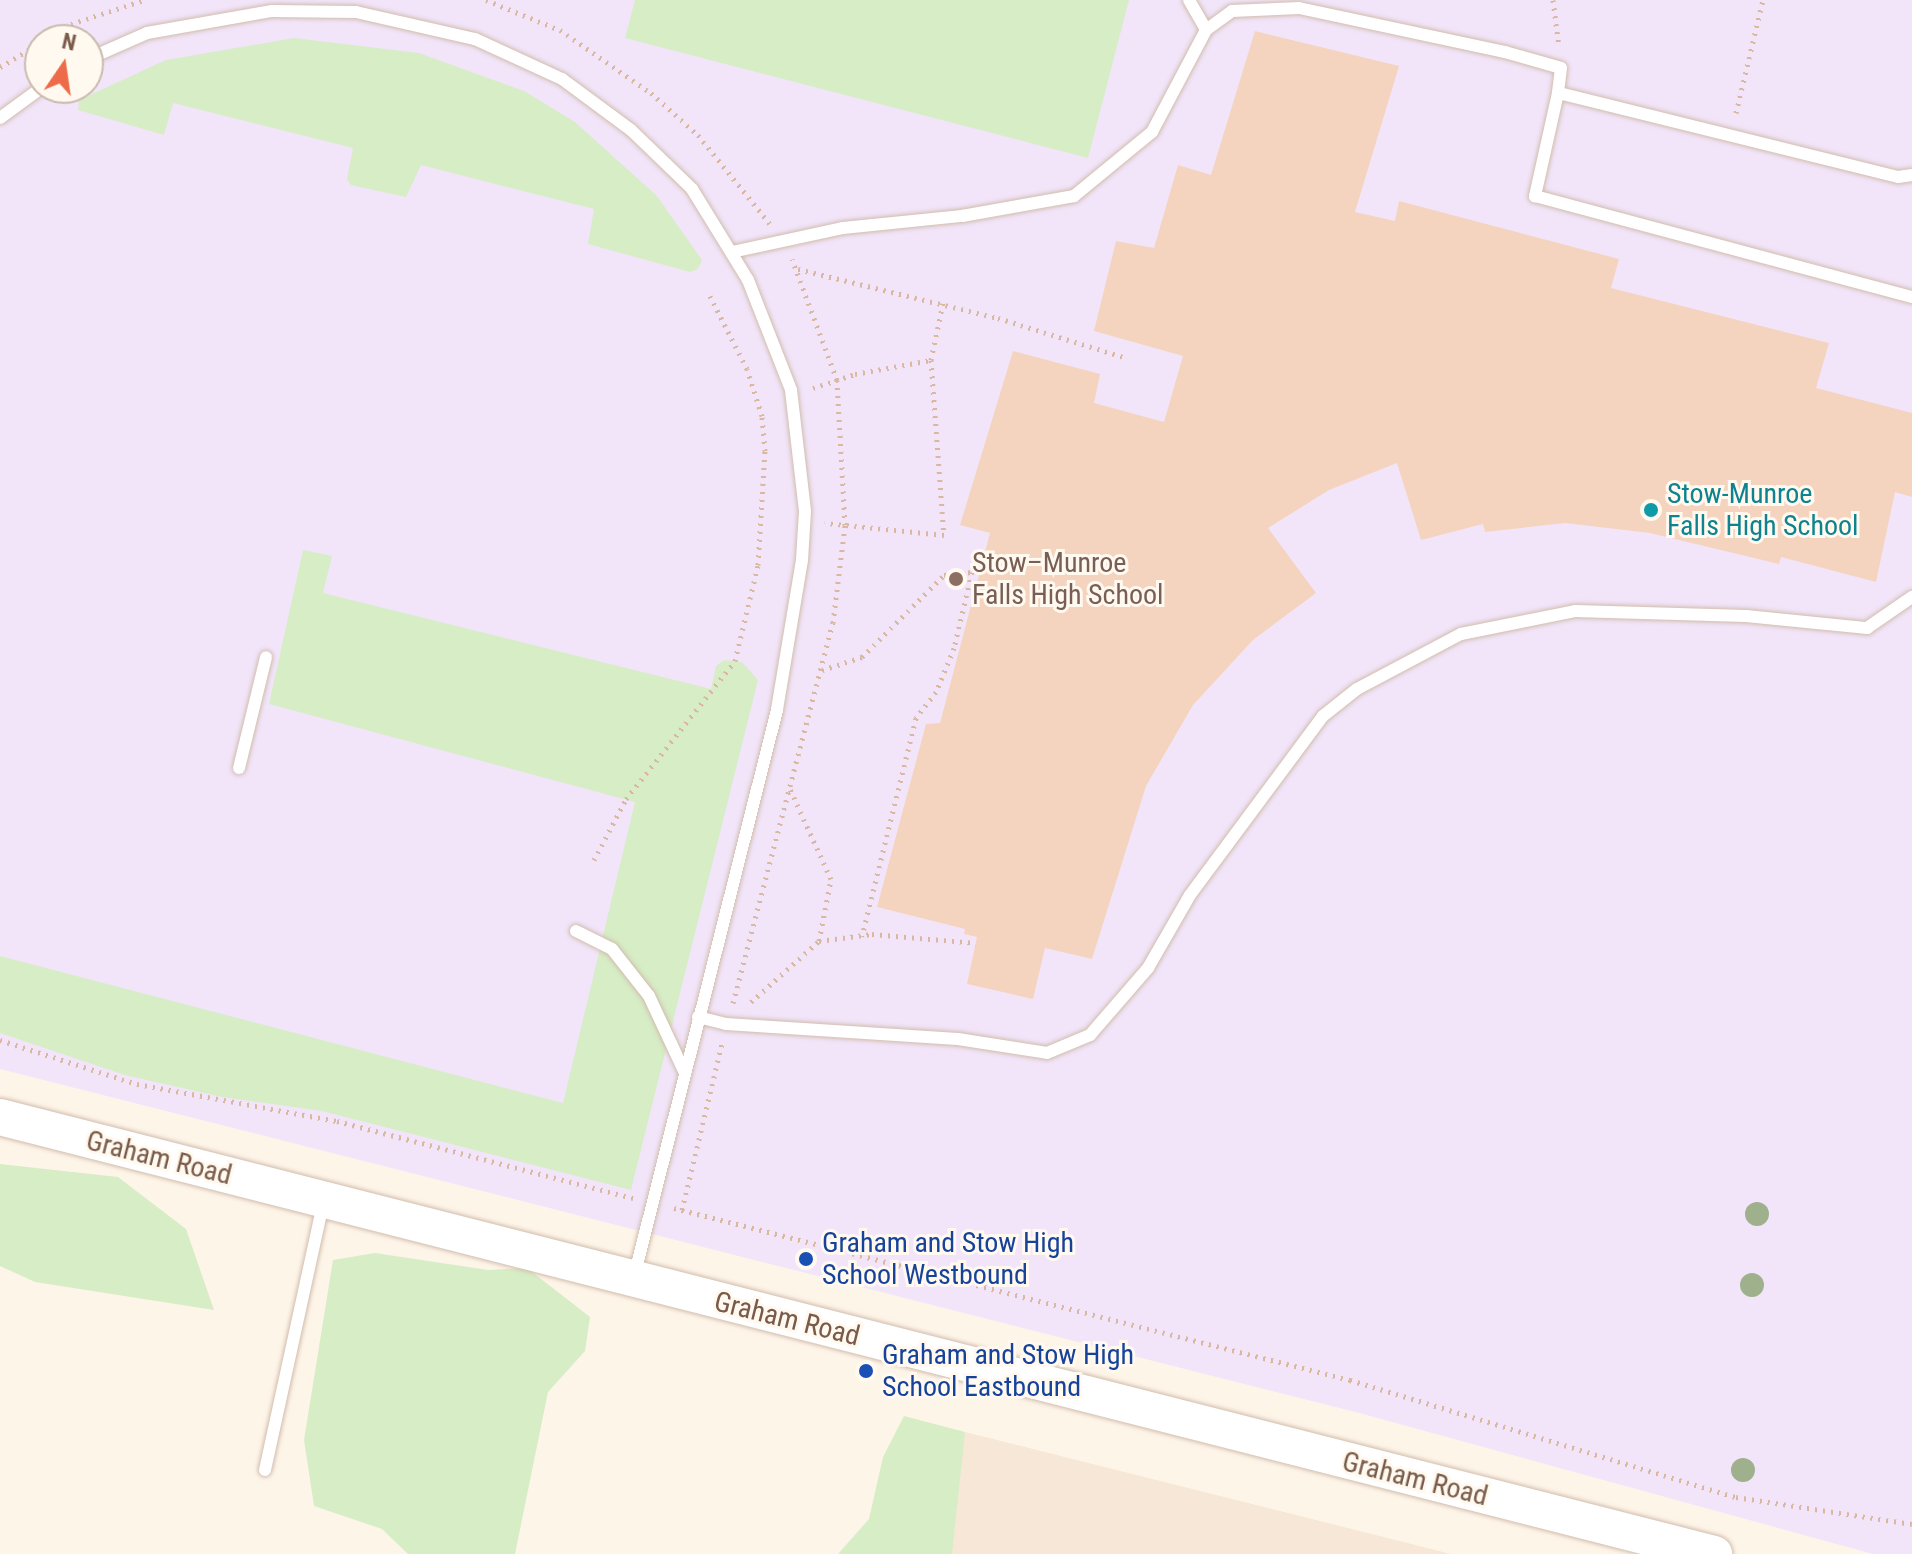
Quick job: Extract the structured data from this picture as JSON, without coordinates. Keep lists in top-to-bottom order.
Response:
{
  "streets": {
    "main road": ["Graham Road"]
  },
  "places": [
    "Stow-Munroe Falls High School",
    "Stow–Munroe Falls High School",
    "Graham and Stow High School Westbound",
    "Graham and Stow High School Eastbound"
  ],
  "north": "top"
}
